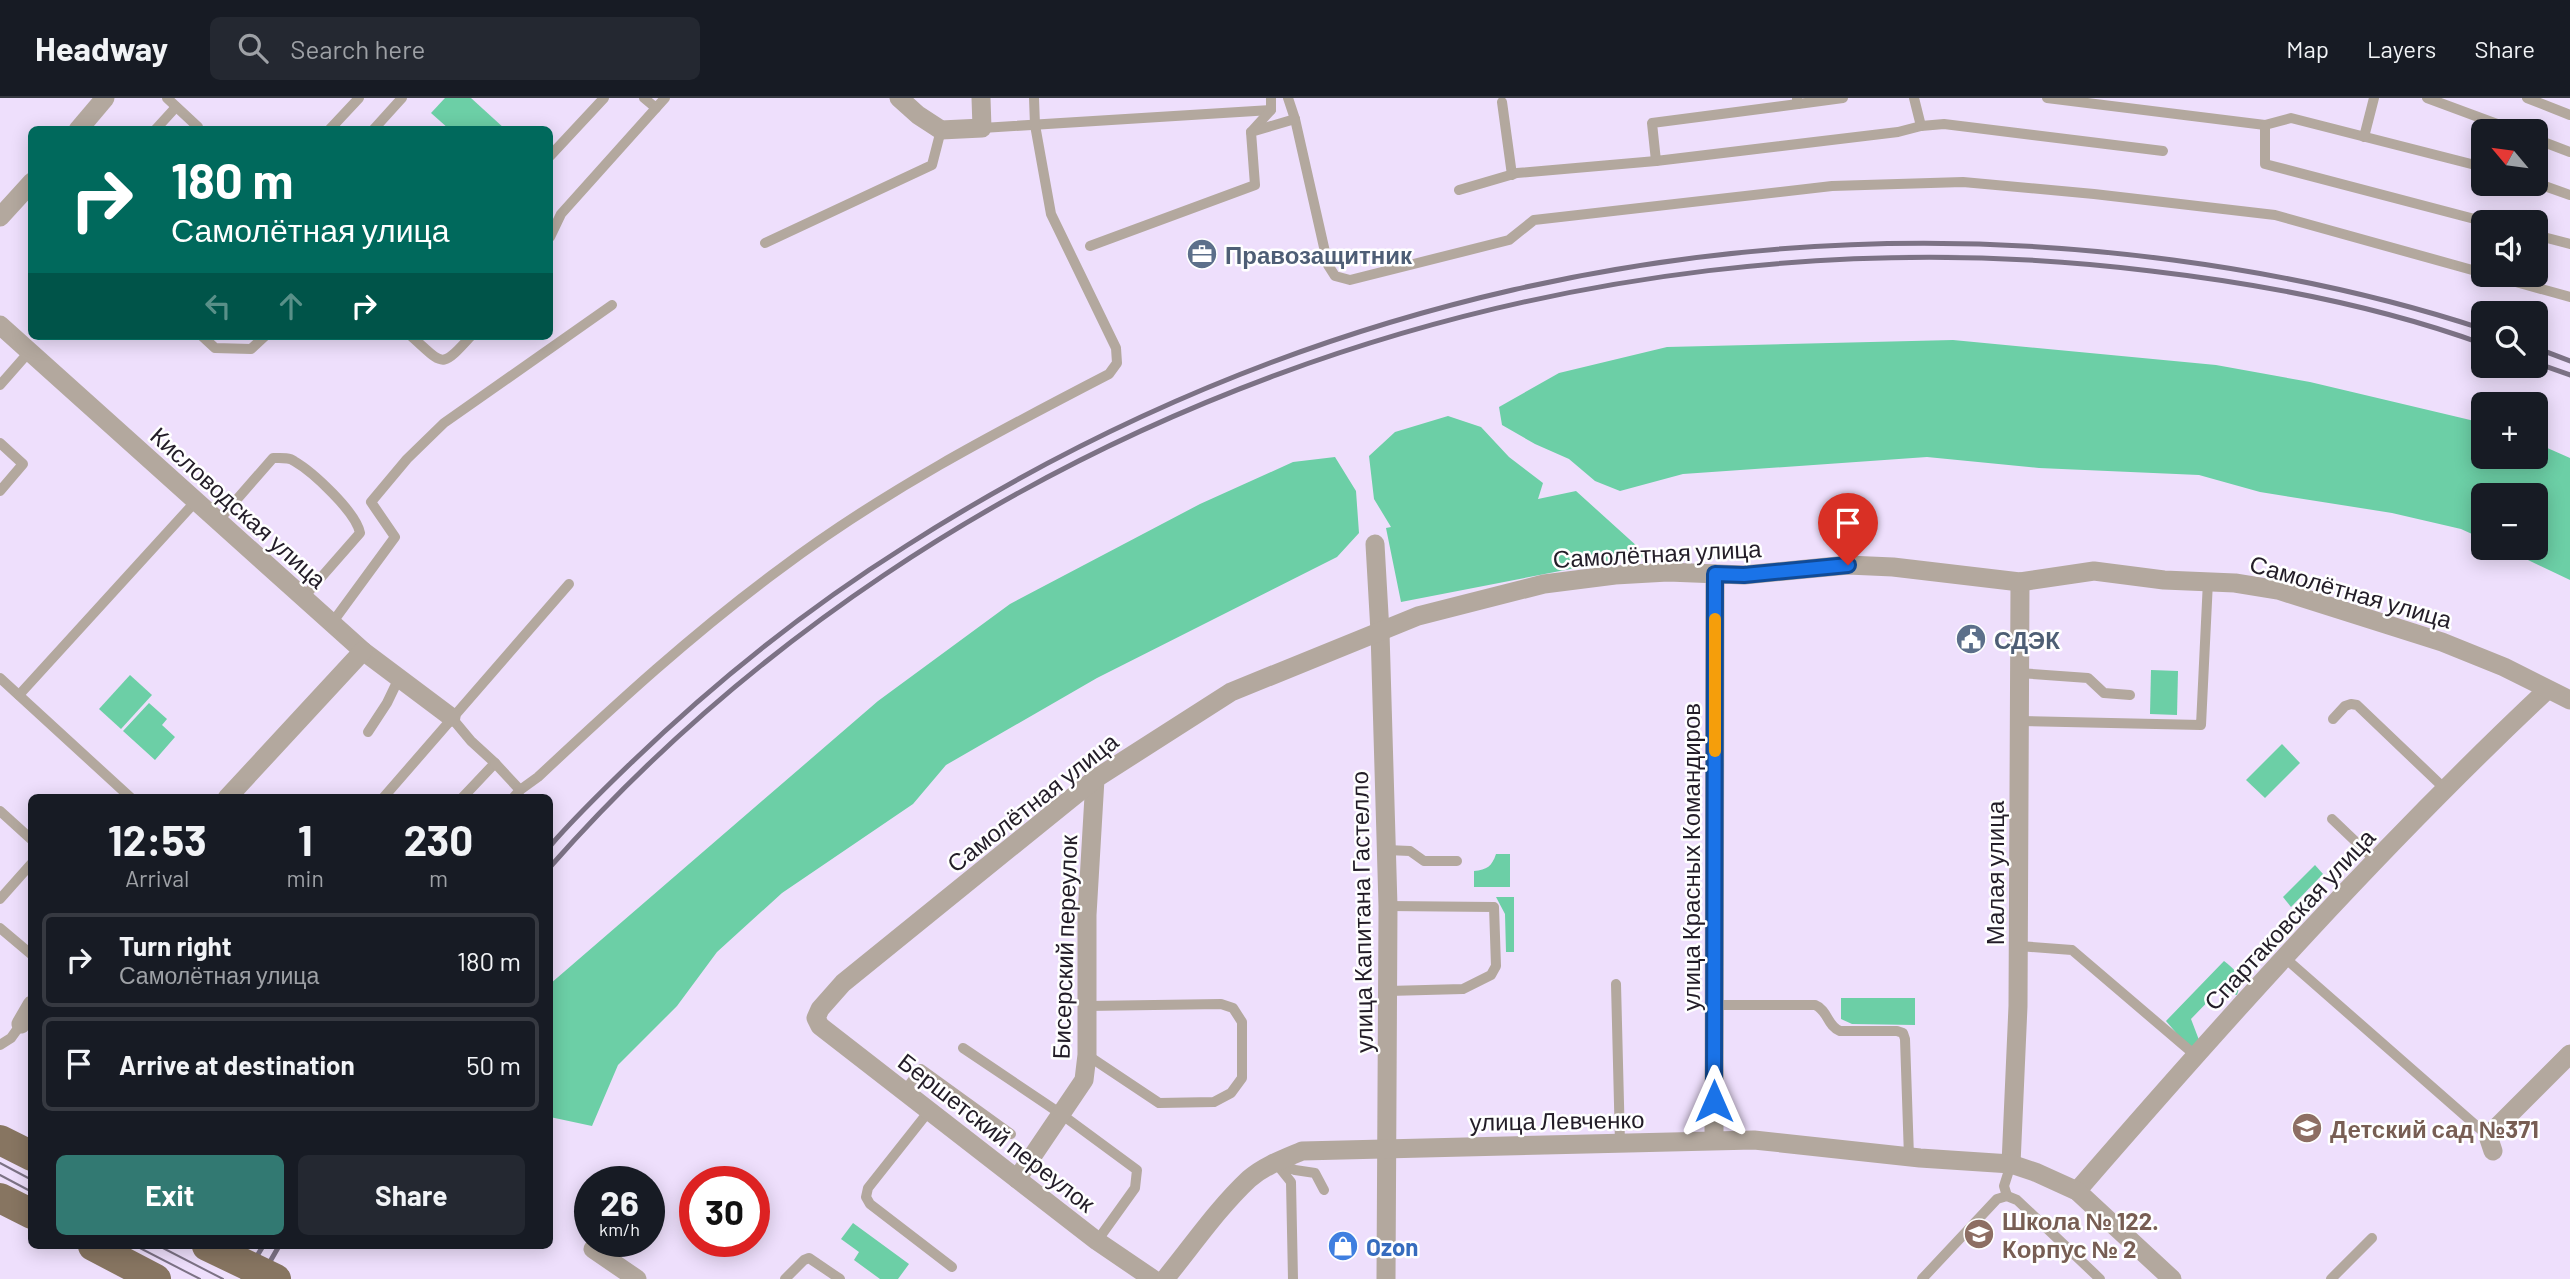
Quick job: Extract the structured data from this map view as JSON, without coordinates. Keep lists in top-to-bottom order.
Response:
{
  "streets": {
    "street": [
      "Кисловодская улица",
      "Самолётная улица",
      "улица Красных Командиров",
      "Малая улица",
      "улица Капитана Гастелло",
      "Спартаковская улица",
      "Бисерский переулок",
      "улица Левченко",
      "Бершетский переулок"
    ]
  },
  "crossings": [
    ["Самолётная улица", "улица Красных Командиров"],
    ["Самолётная улица", "Малая улица"],
    ["Самолётная улица", "улица Капитана Гастелло"],
    ["Самолётная улица", "Спартаковская улица"],
    ["Самолётная улица", "Бисерский переулок"],
    ["Самолётная улица", "Бершетский переулок"],
    ["улица Красных Командиров", "улица Левченко"],
    ["Малая улица", "улица Левченко"],
    ["улица Капитана Гастелло", "улица Левченко"],
    ["Спартаковская улица", "улица Левченко"],
    ["Бисерский переулок", "Бершетский переулок"]
  ],
  "places": {
    "office": ["Правозащитник"],
    "public building": ["СДЭК"],
    "school or university": ["Детский сад №371", "Школа № 122. Корпус № 2"],
    "shop": ["Ozon"]
  },
  "north": "top left",
  "page": {
    "header": "Headway",
    "search": "Search here",
    "nav": ["Map", "Layers", "Share"],
    "map_buttons": ["+", "−"],
    "turn": ["180 m", "Самолётная улица"],
    "eta": [
      "12:53",
      "Arrival",
      "1",
      "min",
      "230",
      "m"
    ],
    "list": [
      {
        "name": "Turn right",
        "note": "Самолётная улица",
        "value": "180 m"
      },
      {
        "name": "Arrive at destination",
        "value": "50 m"
      }
    ],
    "buttons": ["Exit", "Share"],
    "speed": "26 km/h",
    "limit": "30"
  }
}
